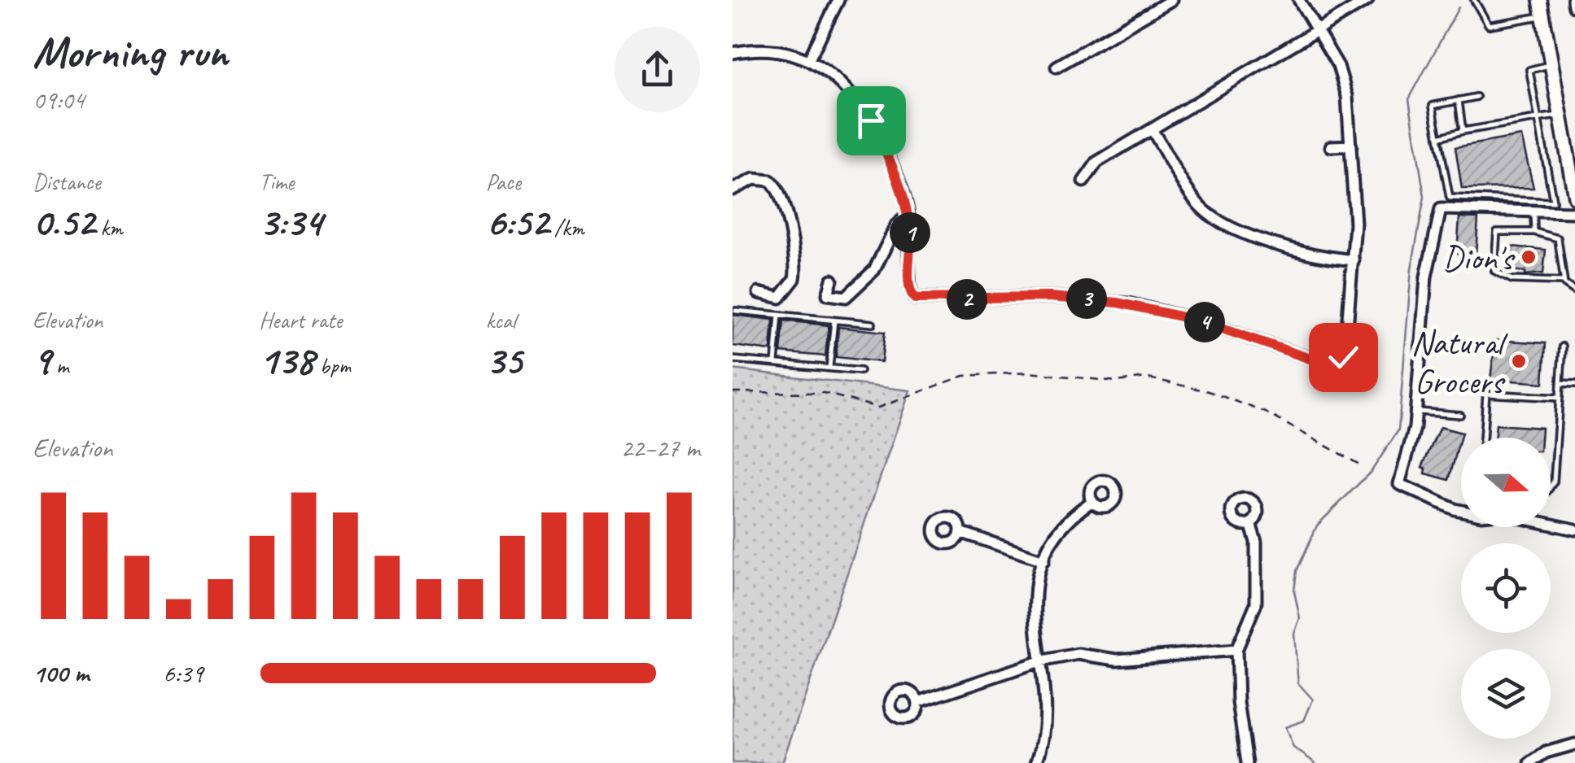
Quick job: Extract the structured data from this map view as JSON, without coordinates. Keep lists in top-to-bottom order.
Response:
{
  "places": ["Dion's", "Natural Grocers"],
  "north": "right",
  "page": {
    "heading": ["Morning run", "09:04"],
    "stats": [
      ["Distance", "0.52 km"],
      ["Time", "3:34"],
      ["Pace", "6:52 /km"],
      ["Elevation", "9 m"],
      ["Heart rate", "138 bpm"],
      ["kcal", "35"]
    ],
    "pins": [
      "1",
      "3",
      "2",
      "4"
    ],
    "chart": ["Elevation", "22–27 m"],
    "list": [
      {
        "name": "100 m",
        "note": "6:39"
      }
    ]
  }
}
